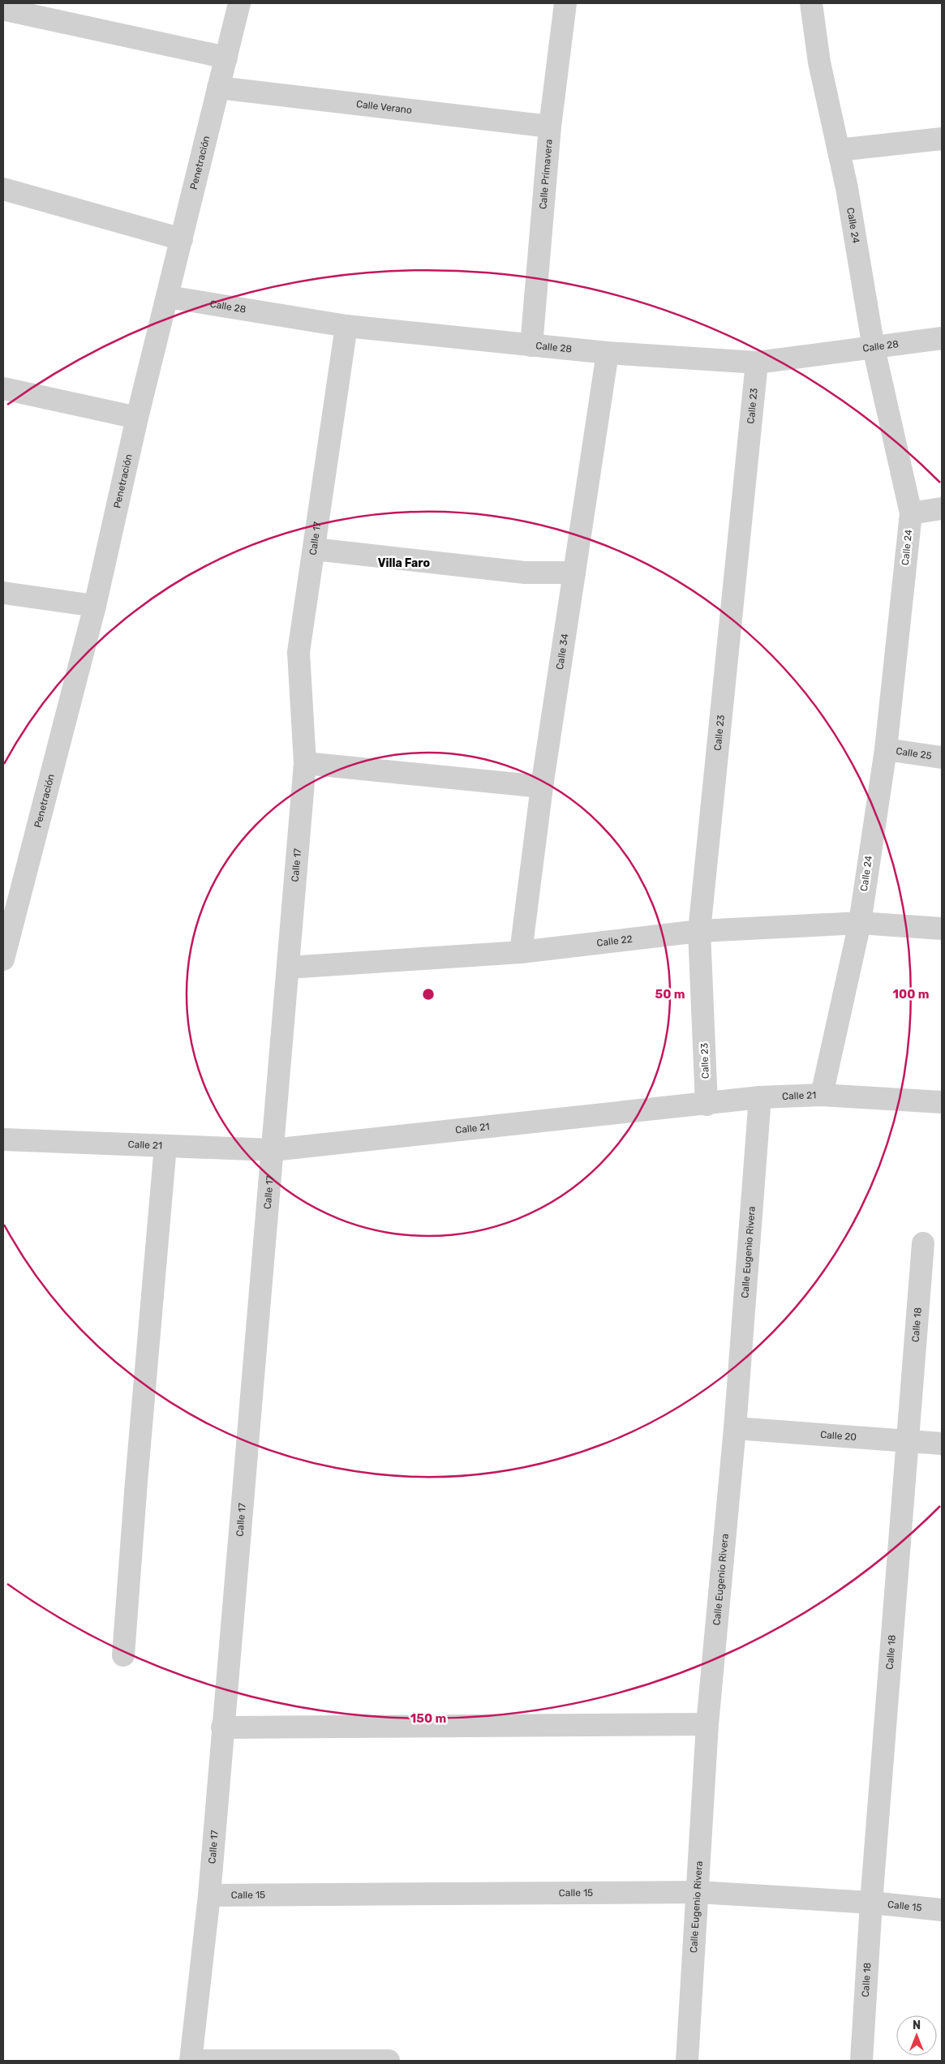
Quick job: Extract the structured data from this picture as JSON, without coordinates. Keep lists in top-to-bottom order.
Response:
{
  "streets": {
    "street": [
      "Calle Verano",
      "Penetración",
      "Calle Primavera",
      "Calle 24",
      "Calle 28",
      "Calle 23",
      "Calle 17",
      "Calle 34",
      "Calle 25",
      "Calle 22",
      "Calle 21",
      "Calle Eugenio Rivera",
      "Calle 18",
      "Calle 20",
      "Calle 15"
    ]
  },
  "crossings": [
    ["Calle Verano", "Penetración"],
    ["Calle Verano", "Calle Primavera"],
    ["Penetración", "Calle 28"],
    ["Calle Primavera", "Calle 28"],
    ["Calle 24", "Calle 28"],
    ["Calle 24", "Calle 25"],
    ["Calle 24", "Calle 22"],
    ["Calle 24", "Calle 21"],
    ["Calle 28", "Calle 23"],
    ["Calle 28", "Calle 17"],
    ["Calle 28", "Calle 34"],
    ["Calle 23", "Calle 22"],
    ["Calle 23", "Calle 21"],
    ["Calle 17", "Calle 22"],
    ["Calle 17", "Calle 21"],
    ["Calle 17", "Calle 15"],
    ["Calle 34", "Calle 22"],
    ["Calle 21", "Calle Eugenio Rivera"],
    ["Calle Eugenio Rivera", "Calle 20"],
    ["Calle Eugenio Rivera", "Calle 15"],
    ["Calle 18", "Calle 20"],
    ["Calle 18", "Calle 15"]
  ],
  "districts": ["Villa Faro"],
  "north": "top",
  "rings": ["50 m", "100 m", "150 m"]
}
